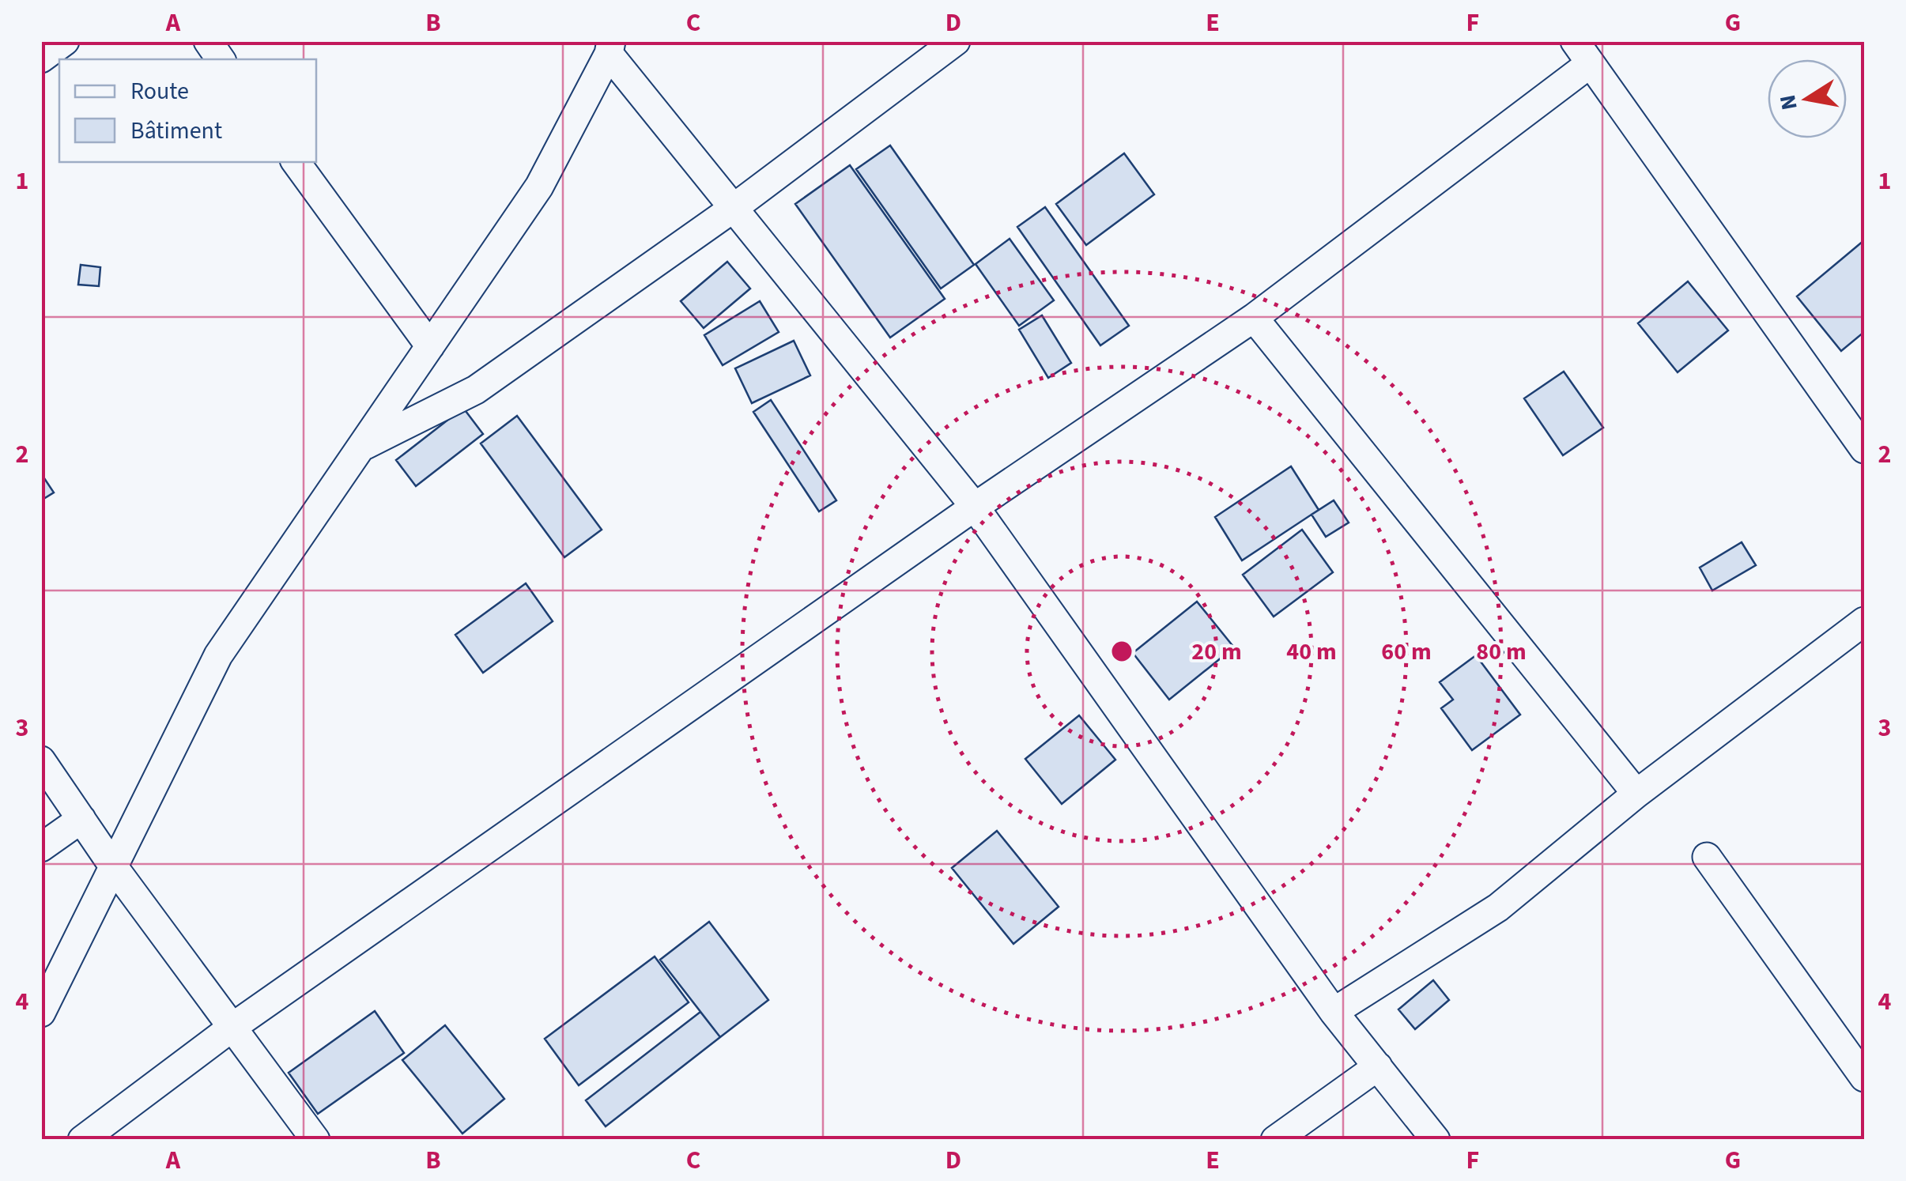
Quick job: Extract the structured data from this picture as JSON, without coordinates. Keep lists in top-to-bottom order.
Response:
{
  "legend": ["Route", "Bâtiment"],
  "north": "left",
  "grid": {
    "columns": [
      "A",
      "B",
      "C",
      "D",
      "E",
      "F",
      "G"
    ],
    "rows": [
      "1",
      "2",
      "3",
      "4"
    ]
  },
  "rings": [
    "20 m",
    "40 m",
    "60 m",
    "80 m"
  ]
}
